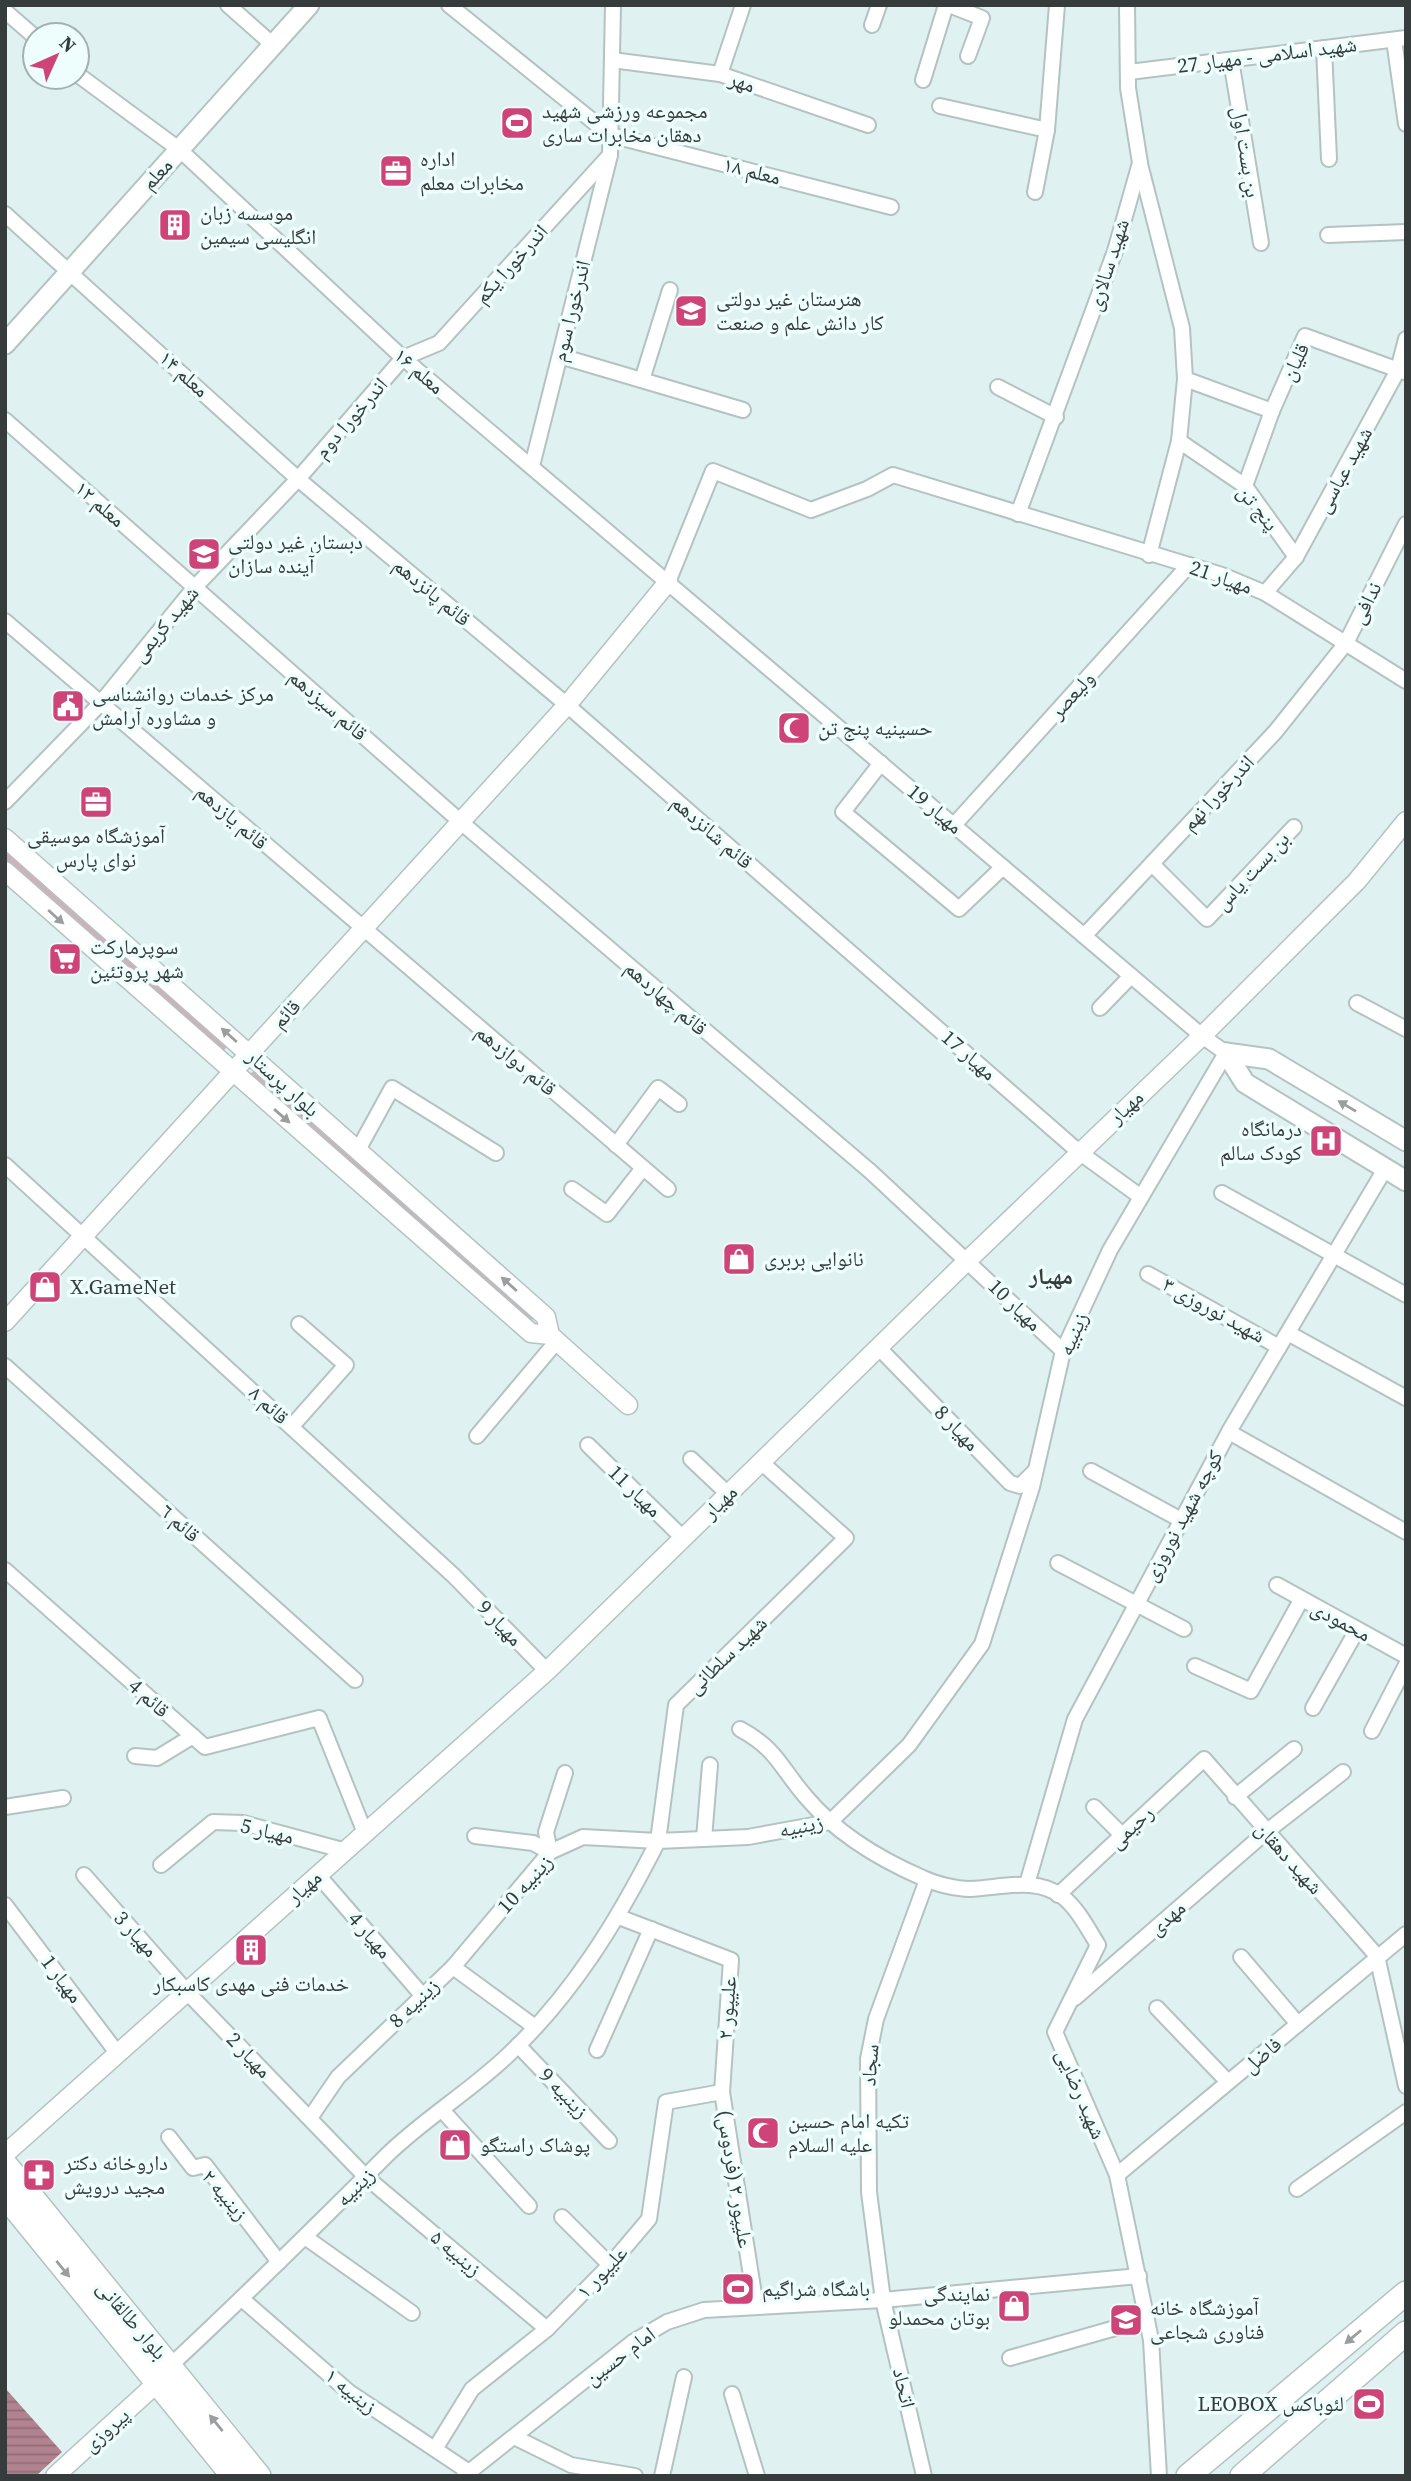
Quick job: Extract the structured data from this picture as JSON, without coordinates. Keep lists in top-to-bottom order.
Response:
{
  "streets": {
    "main road": ["معلم", "بلوار طالقانی"],
    "street": [
      "شهید اسلامی - مهیار 27",
      "مهر",
      "بن بست اول",
      "معلم ۱۸",
      "اندرخورا یکم",
      "شهید سالاری",
      "اندرخورا سوم",
      "قلیان",
      "معلم ۱۶",
      "معلم ۱۴",
      "اندرخورا دوم",
      "شهید عباسی",
      "معلم ١٢",
      "پنج تن",
      "مهیار 21",
      "قائم پانزدهم",
      "ندافی",
      "شهید کریمی",
      "ولیعصر",
      "قائم سیزدهم",
      "اندرخورا نهم",
      "مهیار 19",
      "قائم یازدهم",
      "قائم شانزدهم",
      "بن بست یاس",
      "قائم چهاردهم",
      "قائم",
      "مهیار 17",
      "قائم دوازدهم",
      "بلوار پرستار",
      "مهیار",
      "مهیار 10",
      "شهید نوروزی ۳",
      "زینبیه",
      "قائم ٨",
      "مهیار 8",
      "مهیار 11",
      "کوچه شهید نوروزی",
      "قائم ٦",
      "محمودی",
      "مهیار 9",
      "شهید سلطانی",
      "قائم 4",
      "رحیمی",
      "مهیار 5",
      "شهید دهقان",
      "زینبیه 10",
      "مهدی",
      "مهیار 3",
      "مهیار 4",
      "مهیار 1",
      "زینبیه 8",
      "علیپور ۲",
      "مهیار 2",
      "فاضل",
      "سجاد",
      "زینبیه 9",
      "شهید رضایی",
      "علیپور ۲ (فردوس)",
      "زینبیه ۲",
      "زینبیه ۵",
      "علیپور ۱",
      "امام حسین",
      "اتحاد",
      "زینبیه ۱",
      "پیروزی"
    ]
  },
  "crossings": [
    ["شهید اسلامی - مهیار 27", "بن بست اول"],
    ["شهید اسلامی - مهیار 27", "شهید سالاری"],
    ["مهر", "اندرخورا سوم"],
    ["معلم ۱۸", "اندرخورا سوم"],
    ["معلم", "معلم ۱۶"],
    ["معلم", "معلم ۱۴"],
    ["اندرخورا یکم", "اندرخورا سوم"],
    ["اندرخورا یکم", "معلم ۱۶"],
    ["اندرخورا یکم", "اندرخورا دوم"],
    ["شهید سالاری", "مهیار 21"],
    ["اندرخورا سوم", "معلم ۱۶"],
    ["قلیان", "شهید عباسی"],
    ["قلیان", "پنج تن"],
    ["معلم ۱۶", "اندرخورا دوم"],
    ["معلم ۱۶", "مهیار 21"],
    ["معلم ۱۶", "مهیار 19"],
    ["معلم ۱۶", "قائم"],
    ["معلم ۱۴", "اندرخورا دوم"],
    ["معلم ۱۴", "قائم پانزدهم"],
    ["معلم ۱۴", "شهید کریمی"],
    ["اندرخورا دوم", "قائم پانزدهم"],
    ["اندرخورا دوم", "شهید کریمی"],
    ["شهید عباسی", "پنج تن"],
    ["شهید عباسی", "مهیار 21"],
    ["معلم ١٢", "شهید کریمی"],
    ["معلم ١٢", "قائم سیزدهم"],
    ["مهیار 21", "ندافی"],
    ["مهیار 21", "ولیعصر"],
    ["مهیار 21", "اندرخورا نهم"],
    ["مهیار 21", "مهیار 19"],
    ["مهیار 21", "قائم"],
    ["قائم پانزدهم", "شهید کریمی"],
    ["قائم پانزدهم", "قائم شانزدهم"],
    ["قائم پانزدهم", "قائم"],
    ["ندافی", "اندرخورا نهم"],
    ["شهید کریمی", "قائم سیزدهم"],
    ["شهید کریمی", "قائم یازدهم"],
    ["ولیعصر", "مهیار 19"],
    ["قائم سیزدهم", "قائم چهاردهم"],
    ["قائم سیزدهم", "قائم"],
    ["اندرخورا نهم", "مهیار 19"],
    ["اندرخورا نهم", "بن بست یاس"],
    ["مهیار 19", "قائم"],
    ["مهیار 19", "مهیار"],
    ["مهیار 19", "زینبیه"],
    ["قائم یازدهم", "قائم"],
    ["قائم یازدهم", "قائم دوازدهم"],
    ["قائم شانزدهم", "قائم"],
    ["قائم شانزدهم", "مهیار 17"],
    ["قائم چهاردهم", "قائم"],
    ["قائم چهاردهم", "مهیار"],
    ["قائم چهاردهم", "مهیار 10"],
    ["قائم", "قائم دوازدهم"],
    ["قائم", "بلوار پرستار"],
    ["قائم", "قائم ٨"],
    ["مهیار 17", "مهیار"],
    ["مهیار 17", "زینبیه"],
    ["مهیار", "مهیار 10"],
    ["مهیار", "مهیار 8"],
    ["مهیار", "مهیار 11"],
    ["مهیار", "مهیار 9"],
    ["مهیار", "شهید سلطانی"],
    ["مهیار", "قائم 4"],
    ["مهیار", "مهیار 5"],
    ["مهیار", "مهیار 3"],
    ["مهیار", "مهیار 4"],
    ["مهیار", "مهیار 1"],
    ["مهیار", "مهیار 2"],
    ["مهیار 10", "زینبیه"],
    ["شهید نوروزی ۳", "کوچه شهید نوروزی"],
    ["زینبیه", "مهیار 8"],
    ["زینبیه", "شهید سلطانی"],
    ["زینبیه", "زینبیه 10"],
    ["زینبیه", "زینبیه 8"],
    ["زینبیه", "علیپور ۲"],
    ["زینبیه", "مهیار 2"],
    ["زینبیه", "زینبیه 9"],
    ["زینبیه", "شهید رضایی"],
    ["زینبیه", "زینبیه ۲"],
    ["زینبیه", "زینبیه ۵"],
    ["زینبیه", "بلوار طالقانی"],
    ["زینبیه", "زینبیه ۱"],
    ["زینبیه", "پیروزی"],
    ["قائم ٨", "مهیار 9"],
    ["کوچه شهید نوروزی", "شهید رضایی"],
    ["شهید سلطانی", "زینبیه 10"],
    ["رحیمی", "شهید دهقان"],
    ["رحیمی", "شهید رضایی"],
    ["شهید دهقان", "مهدی"],
    ["شهید دهقان", "فاضل"],
    ["زینبیه 10", "زینبیه 8"],
    ["مهدی", "شهید رضایی"],
    ["مهیار 3", "مهیار 2"],
    ["مهیار 4", "زینبیه 8"],
    ["زینبیه 8", "مهیار 2"],
    ["علیپور ۲", "علیپور ۲ (فردوس)"],
    ["علیپور ۲", "علیپور ۱"],
    ["مهیار 2", "زینبیه ۵"],
    ["فاضل", "شهید رضایی"],
    ["سجاد", "شهید رضایی"],
    ["سجاد", "امام حسین"],
    ["سجاد", "اتحاد"],
    ["شهید رضایی", "امام حسین"],
    ["علیپور ۲ (فردوس)", "علیپور ۱"],
    ["علیپور ۲ (فردوس)", "امام حسین"],
    ["زینبیه ۵", "علیپور ۱"],
    ["علیپور ۱", "زینبیه ۱"],
    ["بلوار طالقانی", "پیروزی"],
    ["امام حسین", "اتحاد"],
    ["امام حسین", "زینبیه ۱"]
  ],
  "districts": ["مهیار"],
  "places": {
    "sports": ["مجموعه ورزشی شهید دهقان مخابرات ساری", "باشگاه شراگیم", "LEOBOX لئوباکس"],
    "office": ["اداره مخابرات معلم", "آموزشگاه موسیقی نوای پارس"],
    "building": ["موسسه زبان انگلیسی سیمین", "خدمات فنی مهدی کاسبکار"],
    "school or university": ["هنرستان غیر دولتی کار دانش علم و صنعت", "دبستان غیر دولتی آینده سازان", "آموزشگاه خانه فناوری شجاعی"],
    "public building": ["مرکز خدمات روانشناسی و مشاوره آرامش"],
    "mosque": ["حسینیه پنج تن", "تکیه امام حسین علیه السلام"],
    "supermarket": ["سوپرمارکت شهر پروتئین"],
    "hospital": ["درمانگاه کودک سالم"],
    "shop": [
      "نانوایی بربری",
      "X.GameNet",
      "پوشاک راستگو",
      "نمایندگی بوتان محمدلو"
    ],
    "pharmacy": ["داروخانه دکتر مجید درویش"]
  },
  "north": "top right"
}
